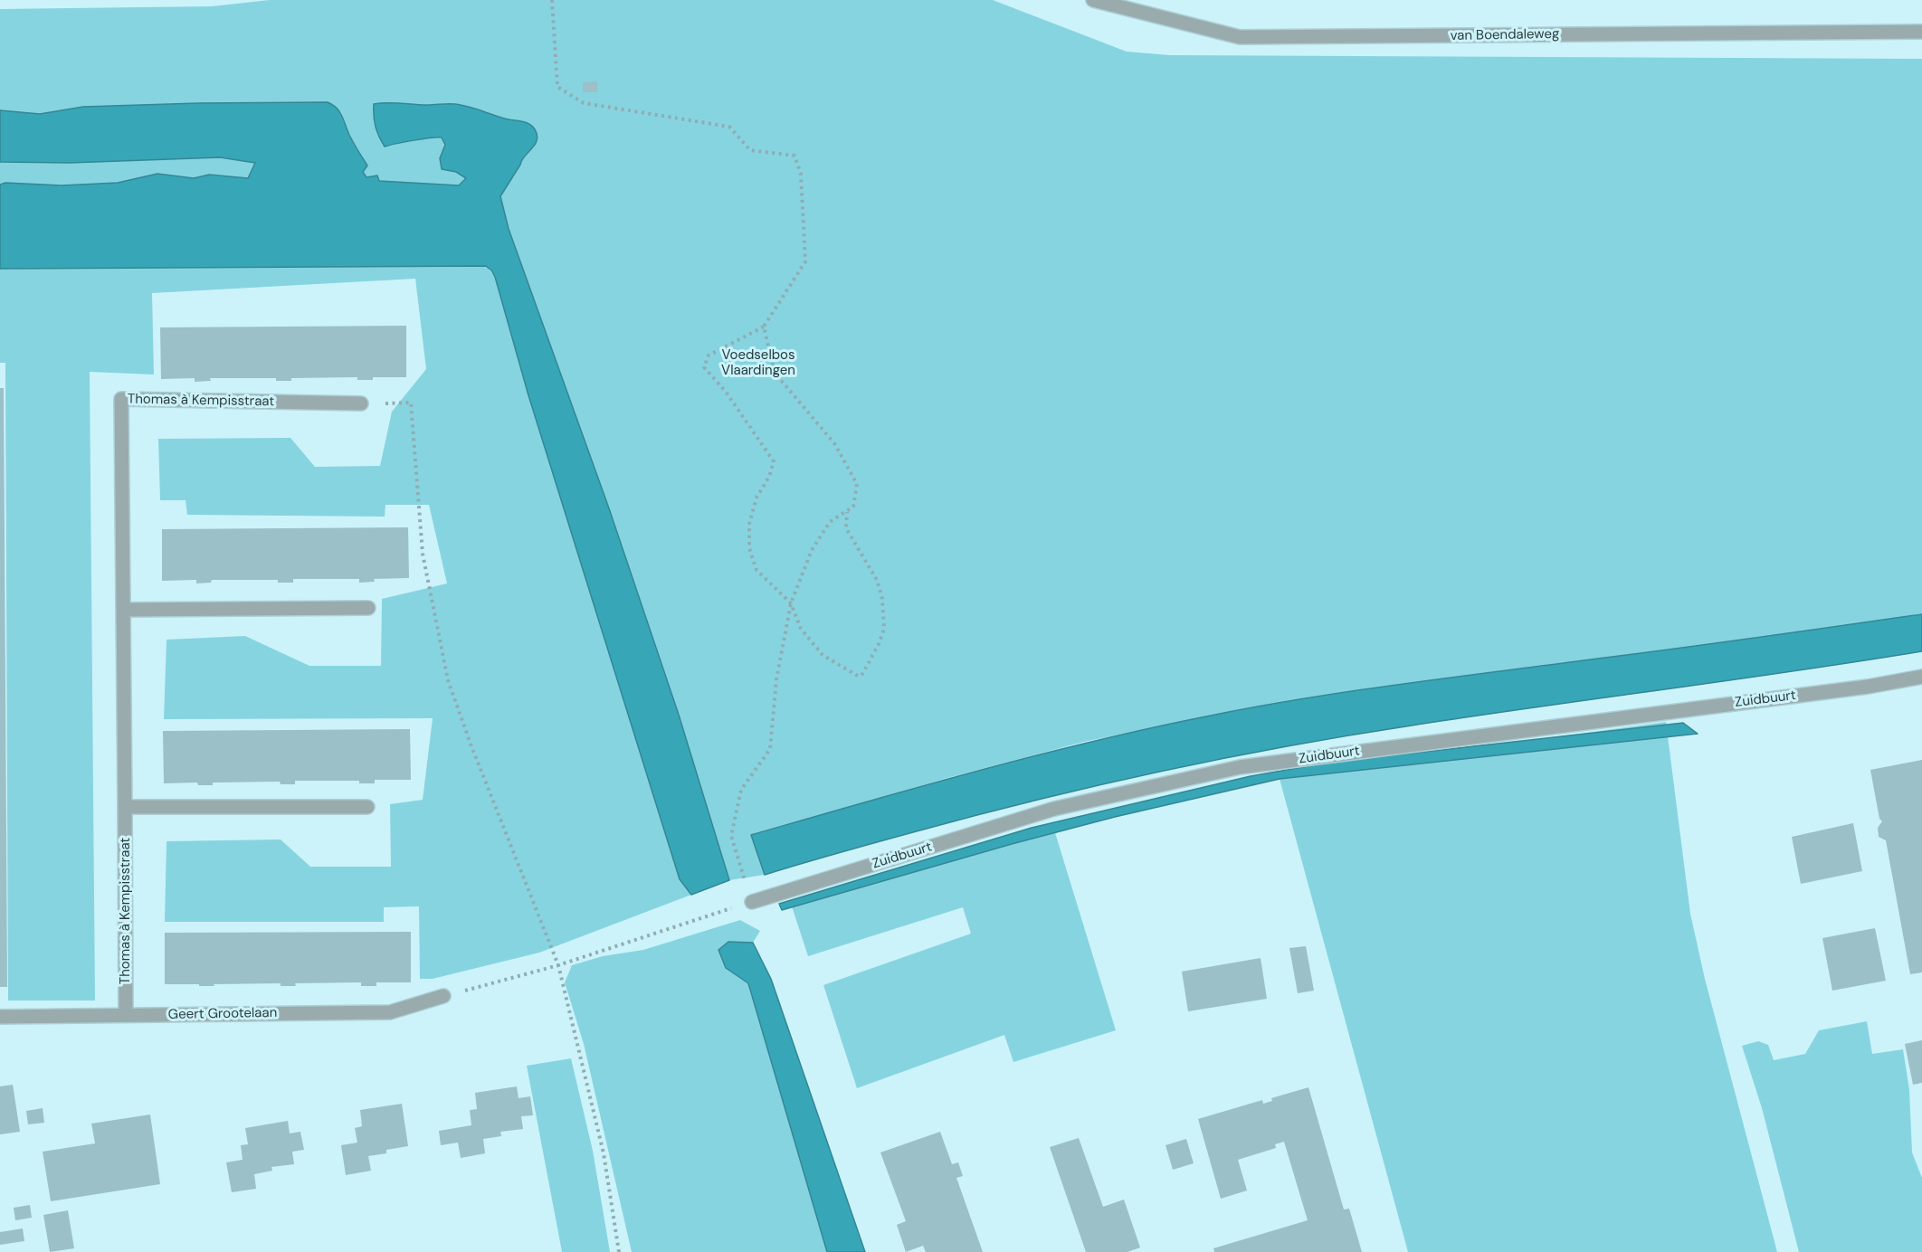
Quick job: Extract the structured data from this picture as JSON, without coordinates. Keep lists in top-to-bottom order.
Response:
{
  "streets": {
    "street": [
      "van Boendaleweg",
      "Thomas à Kempisstraat",
      "Zuidbuurt",
      "Geert Grootelaan"
    ]
  },
  "crossings": [
    ["Thomas à Kempisstraat", "Geert Grootelaan"]
  ],
  "parks": ["Voedselbos Vlaardingen"]
}
